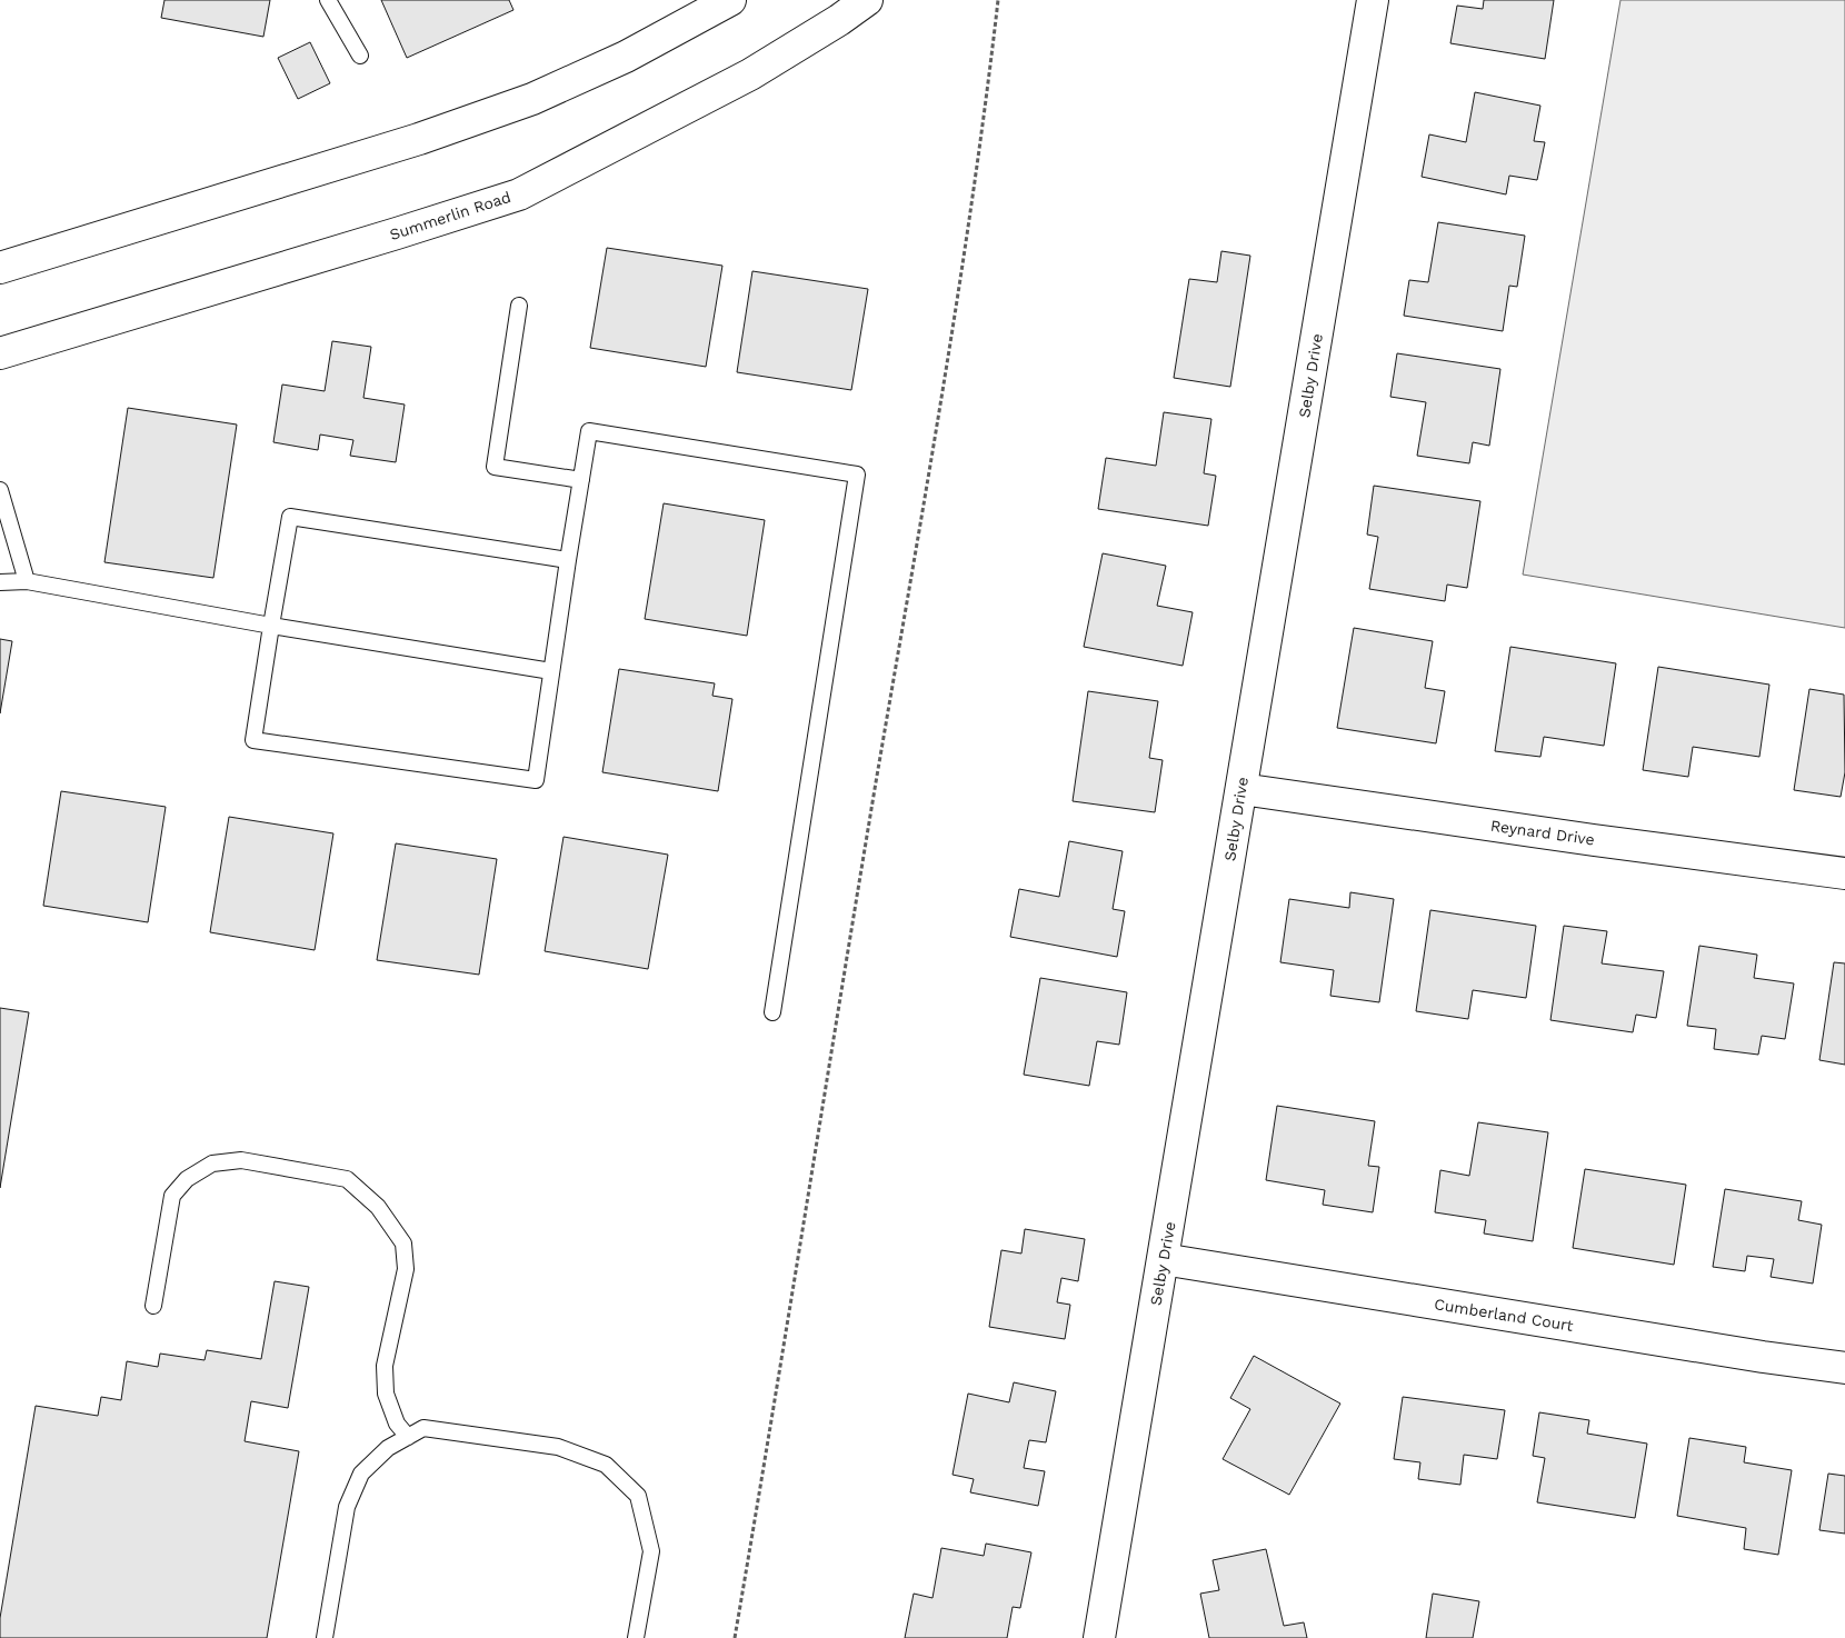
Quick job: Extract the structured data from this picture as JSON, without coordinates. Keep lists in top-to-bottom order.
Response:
{
  "streets": {
    "street": [
      "Summerlin Road",
      "Selby Drive",
      "Reynard Drive",
      "Cumberland Court"
    ]
  },
  "crossings": [
    ["Selby Drive", "Reynard Drive"],
    ["Selby Drive", "Cumberland Court"]
  ]
}
